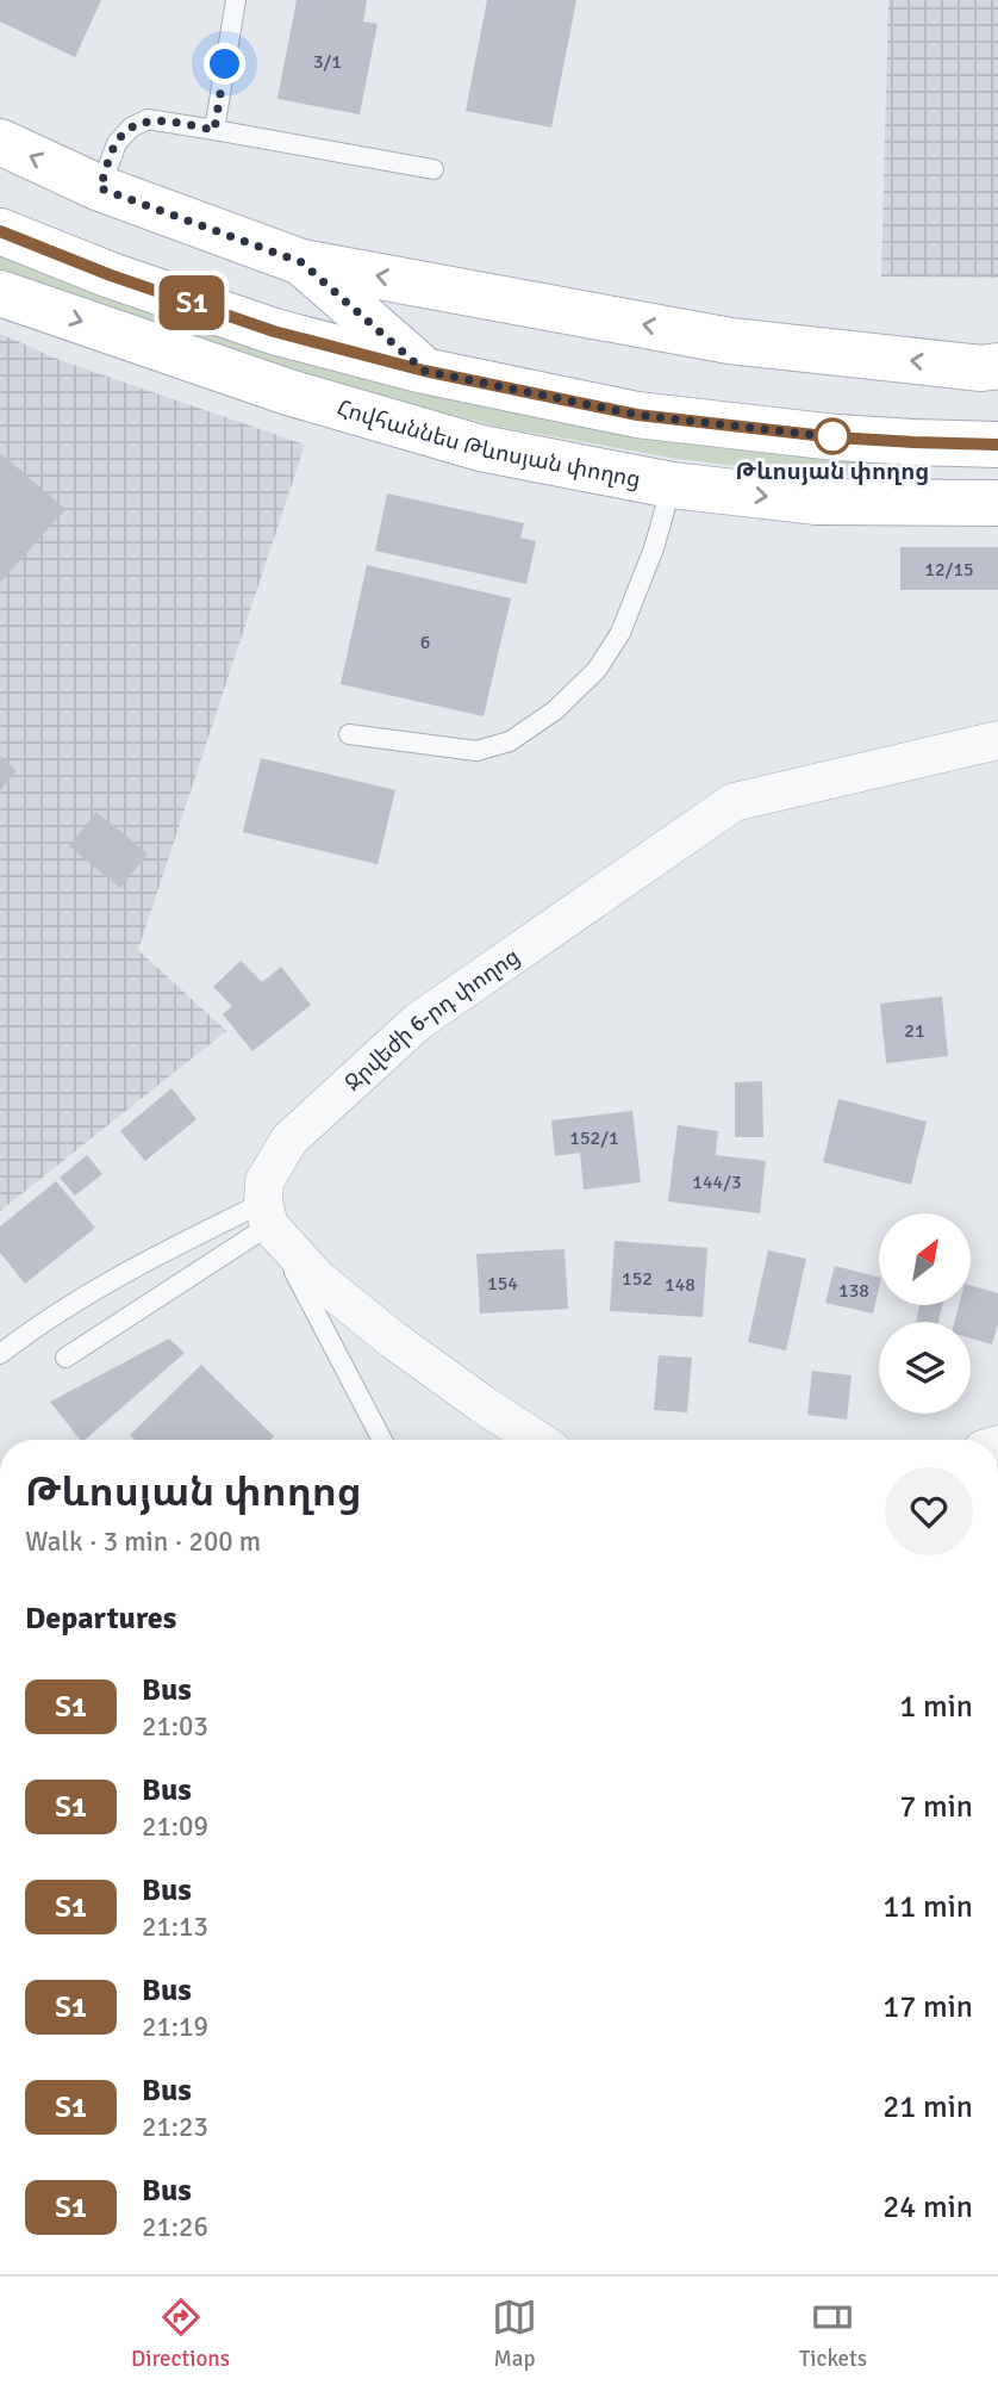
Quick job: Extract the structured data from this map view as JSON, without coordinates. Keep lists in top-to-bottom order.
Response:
{
  "streets": {
    "main road": ["Հովհաննես Թևոսյան փողոց"],
    "street": ["Ջրվեժի 6-րդ փողոց"]
  },
  "places": ["Թևոսյան փողոց"],
  "lines": ["bus line Տ1"],
  "house_numbers": [
    "3/1",
    "12/15",
    "6",
    "21",
    "152/1",
    "144/3",
    "152",
    "154",
    "148",
    "138"
  ],
  "north": "top right",
  "page": {
    "on_map": "Տ1",
    "heading": [
      ["Թևոսյան փողոց", "Walk · 3 min · 200 m"],
      "Departures"
    ],
    "list": [
      {
        "mark": "Տ1",
        "name": "Bus",
        "note": "21:03",
        "value": "1 min"
      },
      {
        "mark": "Տ1",
        "name": "Bus",
        "note": "21:09",
        "value": "7 min"
      },
      {
        "mark": "Տ1",
        "name": "Bus",
        "note": "21:13",
        "value": "11 min"
      },
      {
        "mark": "Տ1",
        "name": "Bus",
        "note": "21:19",
        "value": "17 min"
      },
      {
        "mark": "Տ1",
        "name": "Bus",
        "note": "21:23",
        "value": "21 min"
      },
      {
        "mark": "Տ1",
        "name": "Bus",
        "note": "21:26",
        "value": "24 min"
      }
    ],
    "tabs": ["Directions", "Map", "Tickets"]
  }
}
